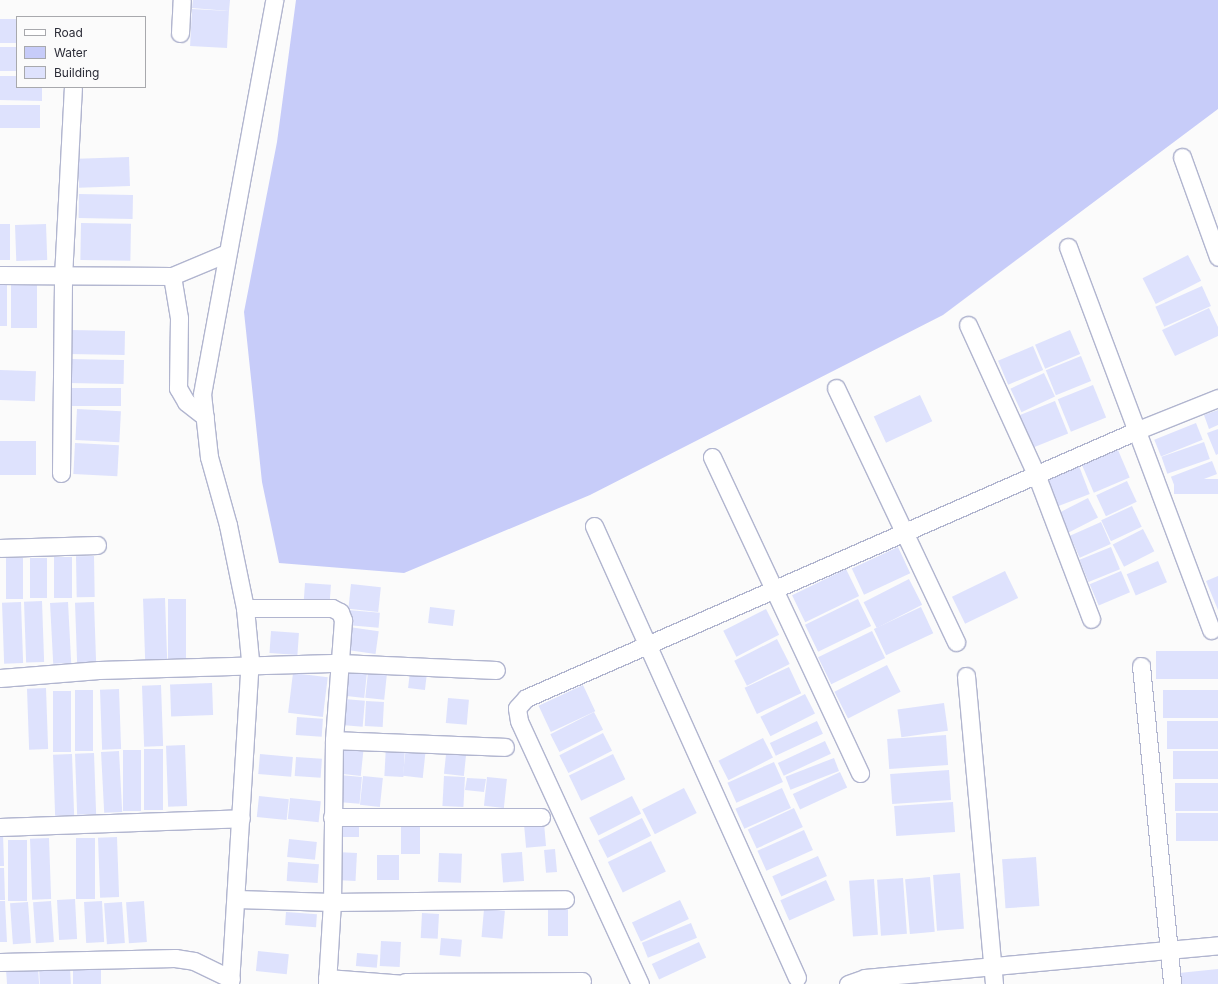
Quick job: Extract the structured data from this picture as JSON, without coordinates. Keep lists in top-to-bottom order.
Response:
{
  "legend": ["Road", "Water", "Building"]
}
